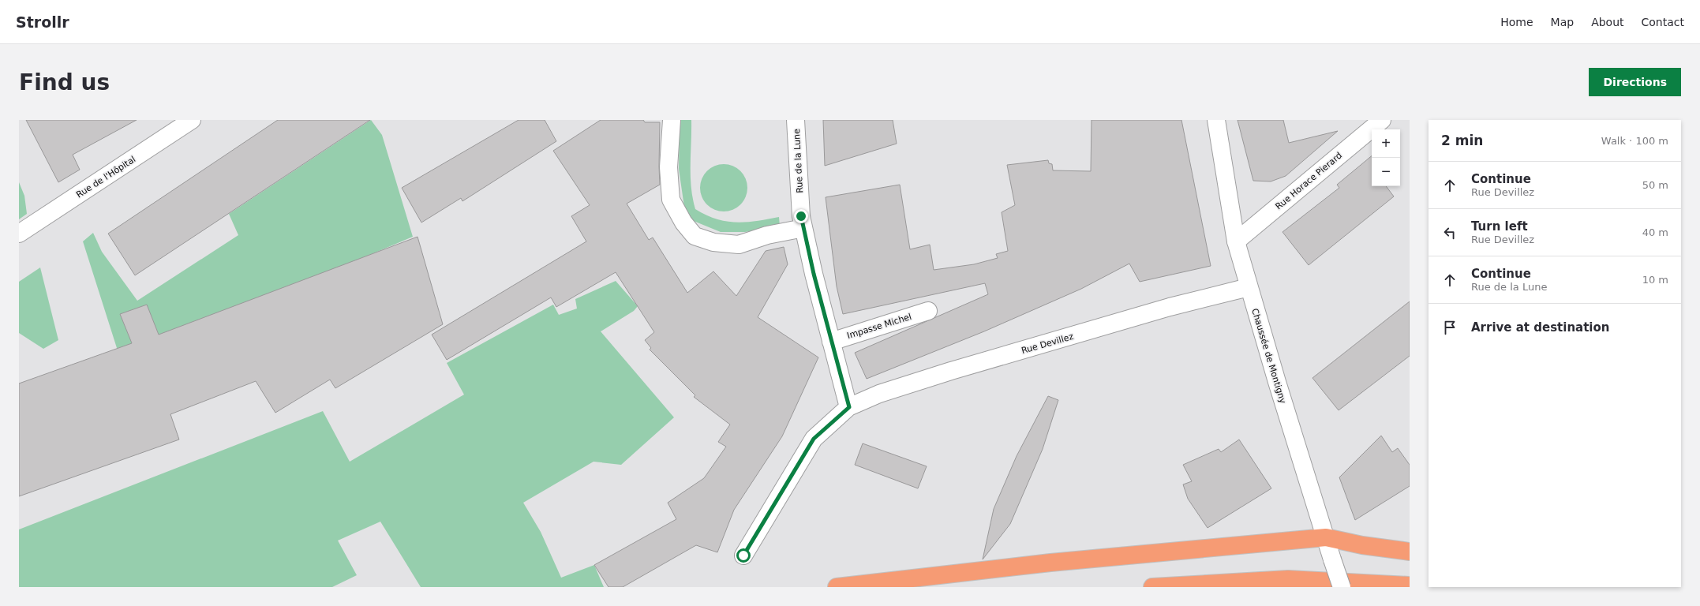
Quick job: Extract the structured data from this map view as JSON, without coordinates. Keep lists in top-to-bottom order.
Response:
{
  "streets": {
    "street": [
      "Rue de la Lune",
      "Rue de l'Hôpital",
      "Rue Horace Pierard",
      "Impasse Michel",
      "Rue Devillez",
      "Chaussée de Montigny"
    ]
  },
  "crossings": [
    ["Rue de la Lune", "Impasse Michel"],
    ["Rue Horace Pierard", "Chaussée de Montigny"],
    ["Rue Devillez", "Chaussée de Montigny"]
  ],
  "page": {
    "header": "Strollr",
    "nav": [
      "Home",
      "Map",
      "About",
      "Contact"
    ],
    "buttons": "Directions",
    "title": "Find us",
    "heading": ["2 min", "Walk · 100 m"],
    "map_buttons": ["+", "−"],
    "list": [
      ["Continue", "Rue Devillez", "50 m"],
      ["Turn left", "Rue Devillez", "40 m"],
      ["Continue", "Rue de la Lune", "10 m"],
      "Arrive at destination"
    ]
  }
}
